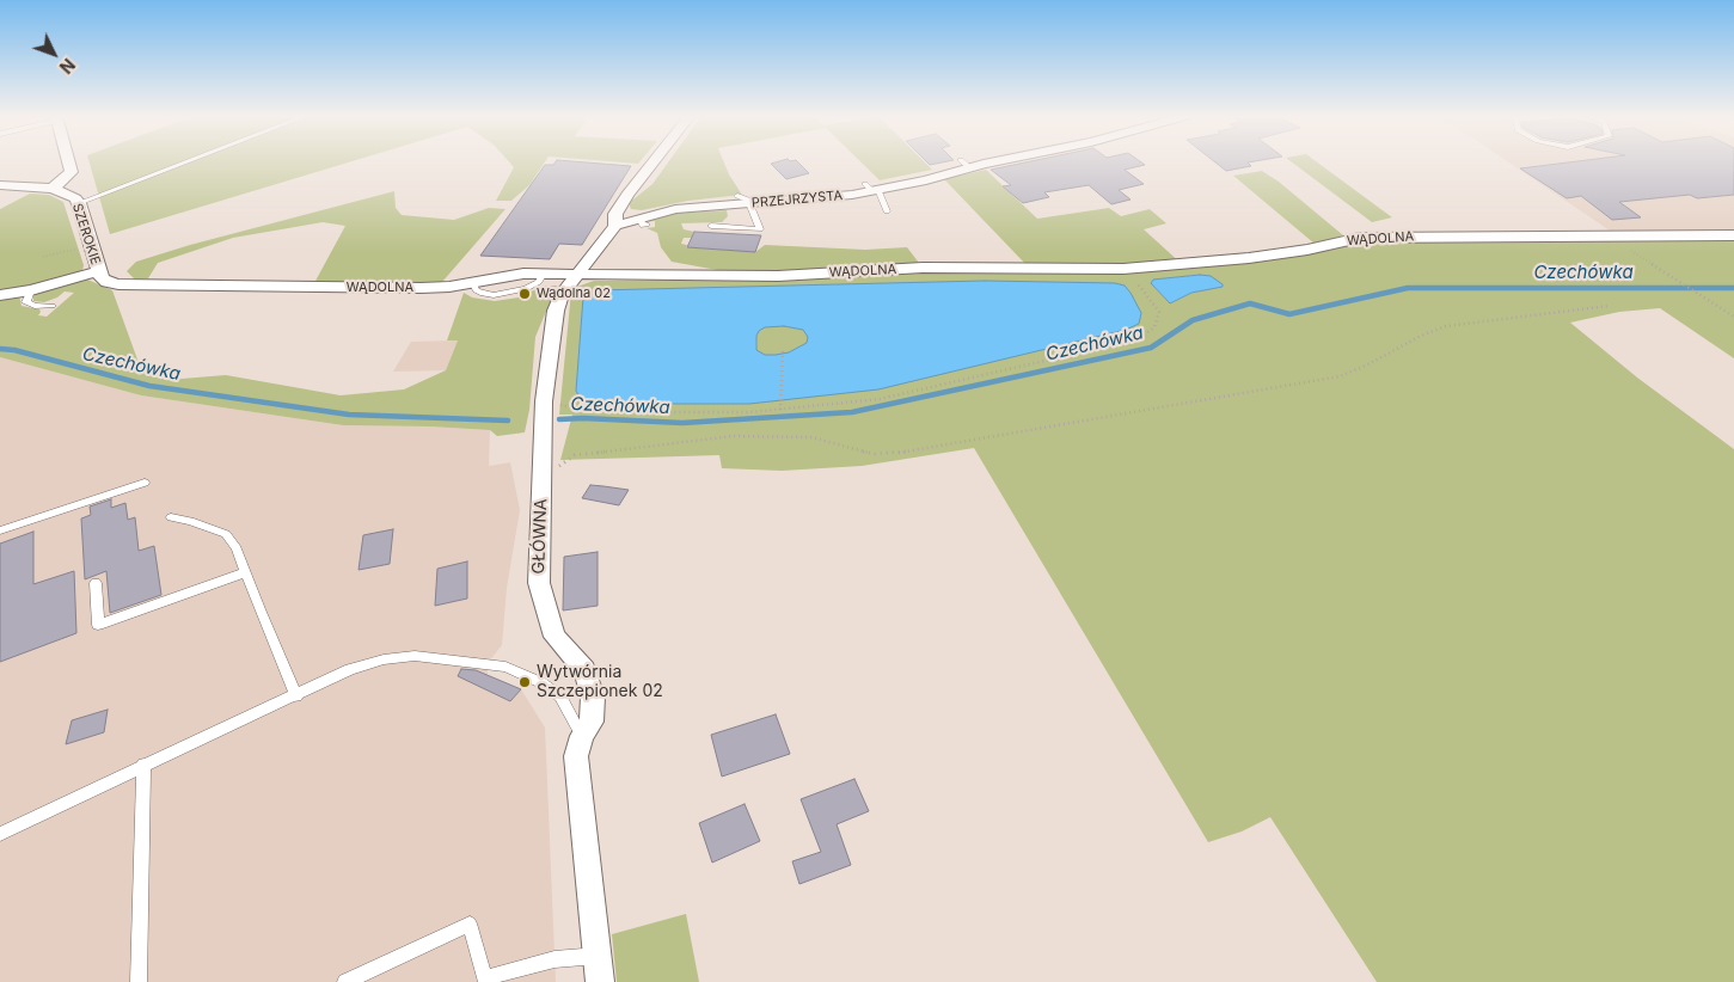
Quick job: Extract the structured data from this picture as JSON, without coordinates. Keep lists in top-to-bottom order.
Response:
{
  "streets": {
    "street": [
      "PRZEJRZYSTA",
      "SZEROKIE",
      "WĄDOLNA",
      "GŁÓWNA"
    ]
  },
  "crossings": [
    ["PRZEJRZYSTA", "GŁÓWNA"],
    ["SZEROKIE", "WĄDOLNA"],
    ["WĄDOLNA", "GŁÓWNA"]
  ],
  "water": ["Czechówka"],
  "places": ["Wądolna 02", "Wytwórnia Szczepionek 02"],
  "north": "bottom right"
}
